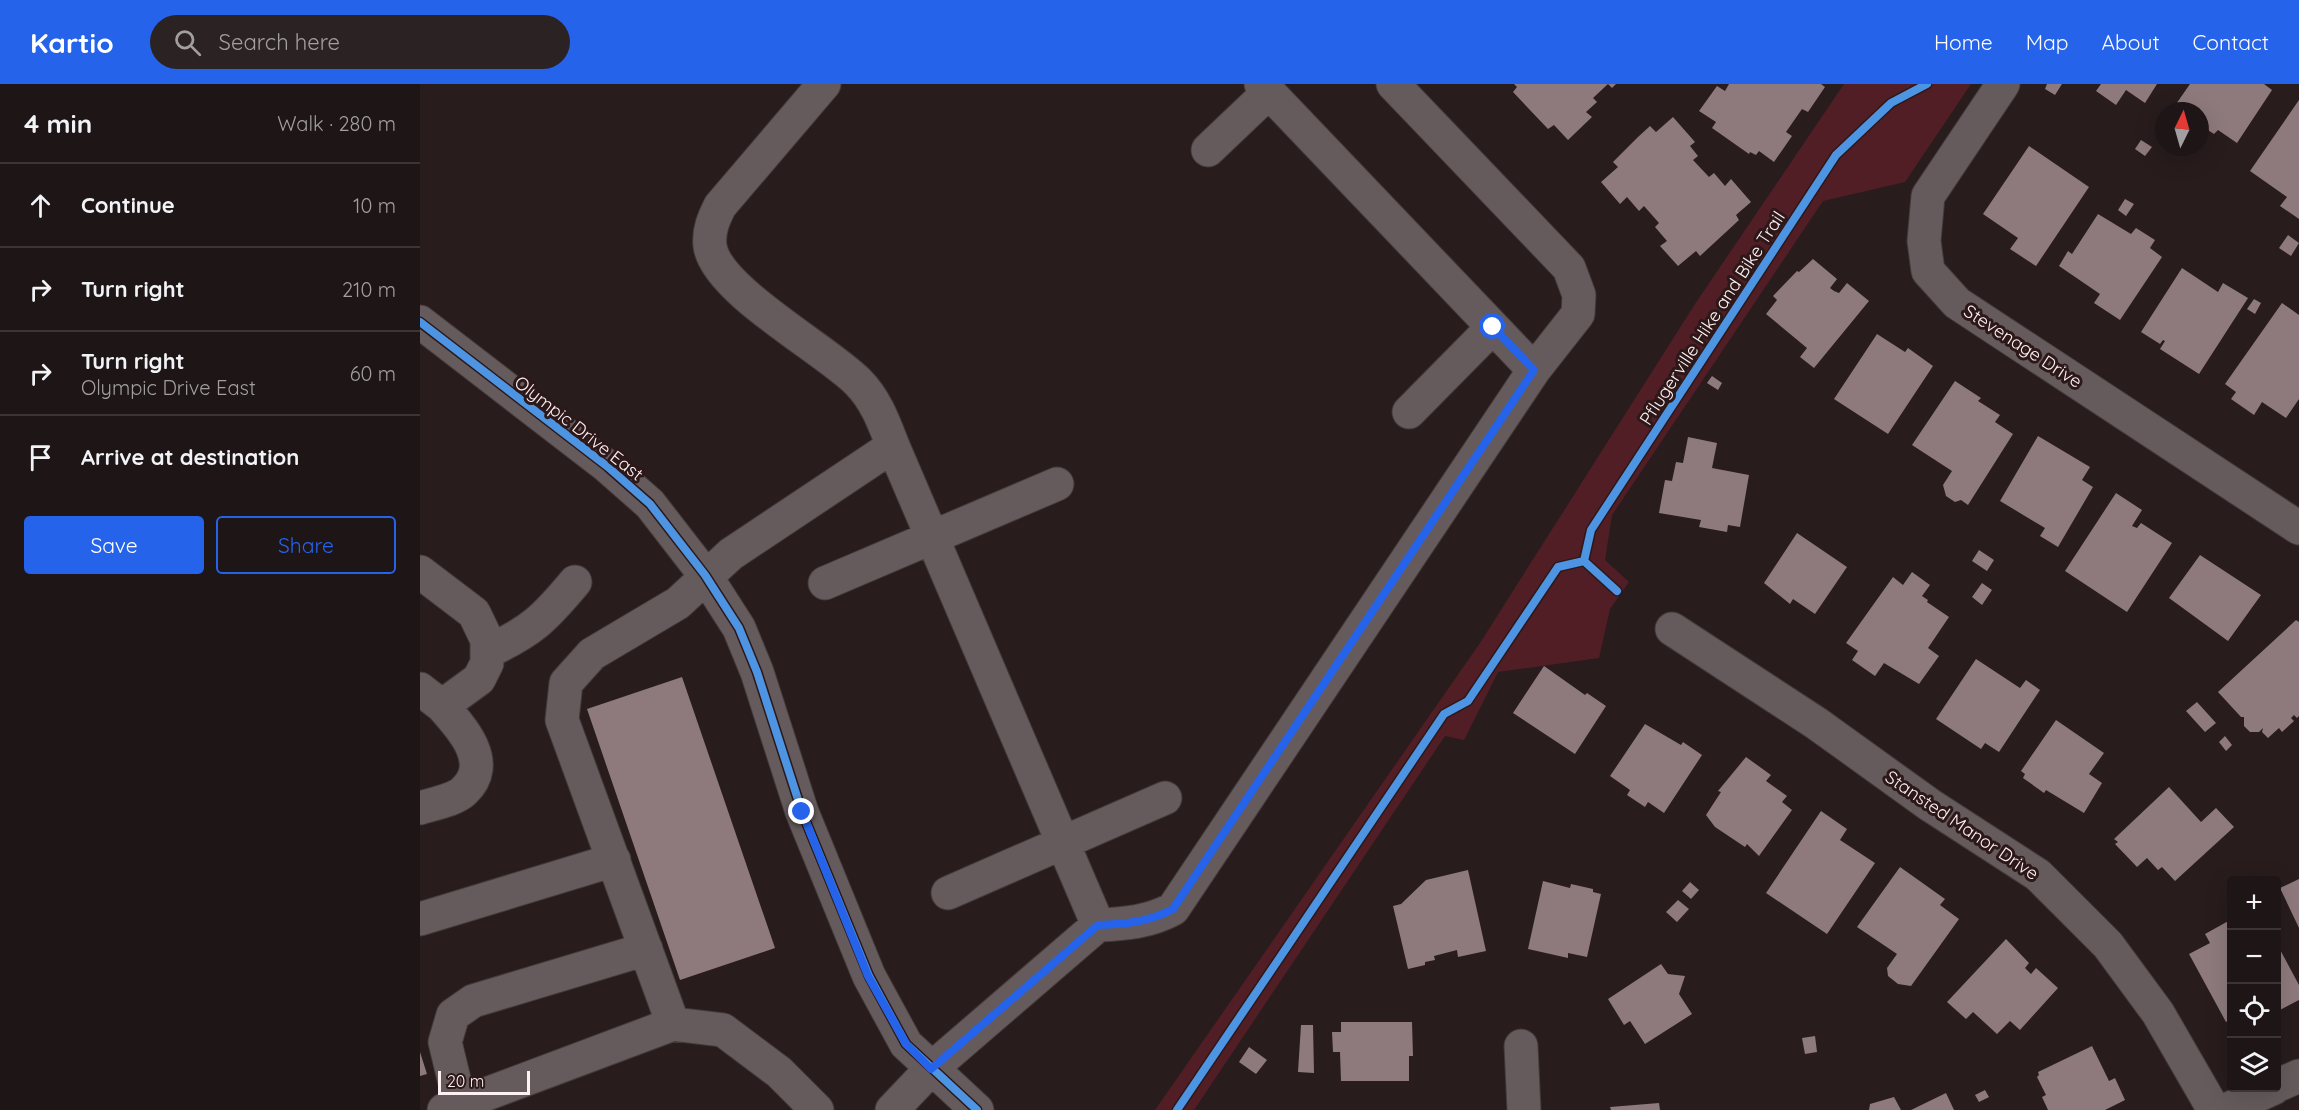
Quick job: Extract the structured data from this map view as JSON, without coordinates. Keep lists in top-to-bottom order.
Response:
{
  "streets": {
    "street": ["Stevenage Drive", "Olympic Drive East", "Stansted Manor Drive"],
    "cycle path": ["Pflugerville Hike and Bike Trail"]
  },
  "scale_bar": "20 m",
  "north": "top",
  "page": {
    "header": "Kartio",
    "search": "Search here",
    "nav": [
      "Home",
      "Map",
      "About",
      "Contact"
    ],
    "heading": ["4 min", "Walk · 280 m"],
    "list": [
      ["Continue", "10 m"],
      ["Turn right", "210 m"],
      ["Turn right", "Olympic Drive East", "60 m"],
      "Arrive at destination"
    ],
    "buttons": ["Save", "Share"],
    "map_buttons": ["+", "−"],
    "scale": "20 m"
  }
}
